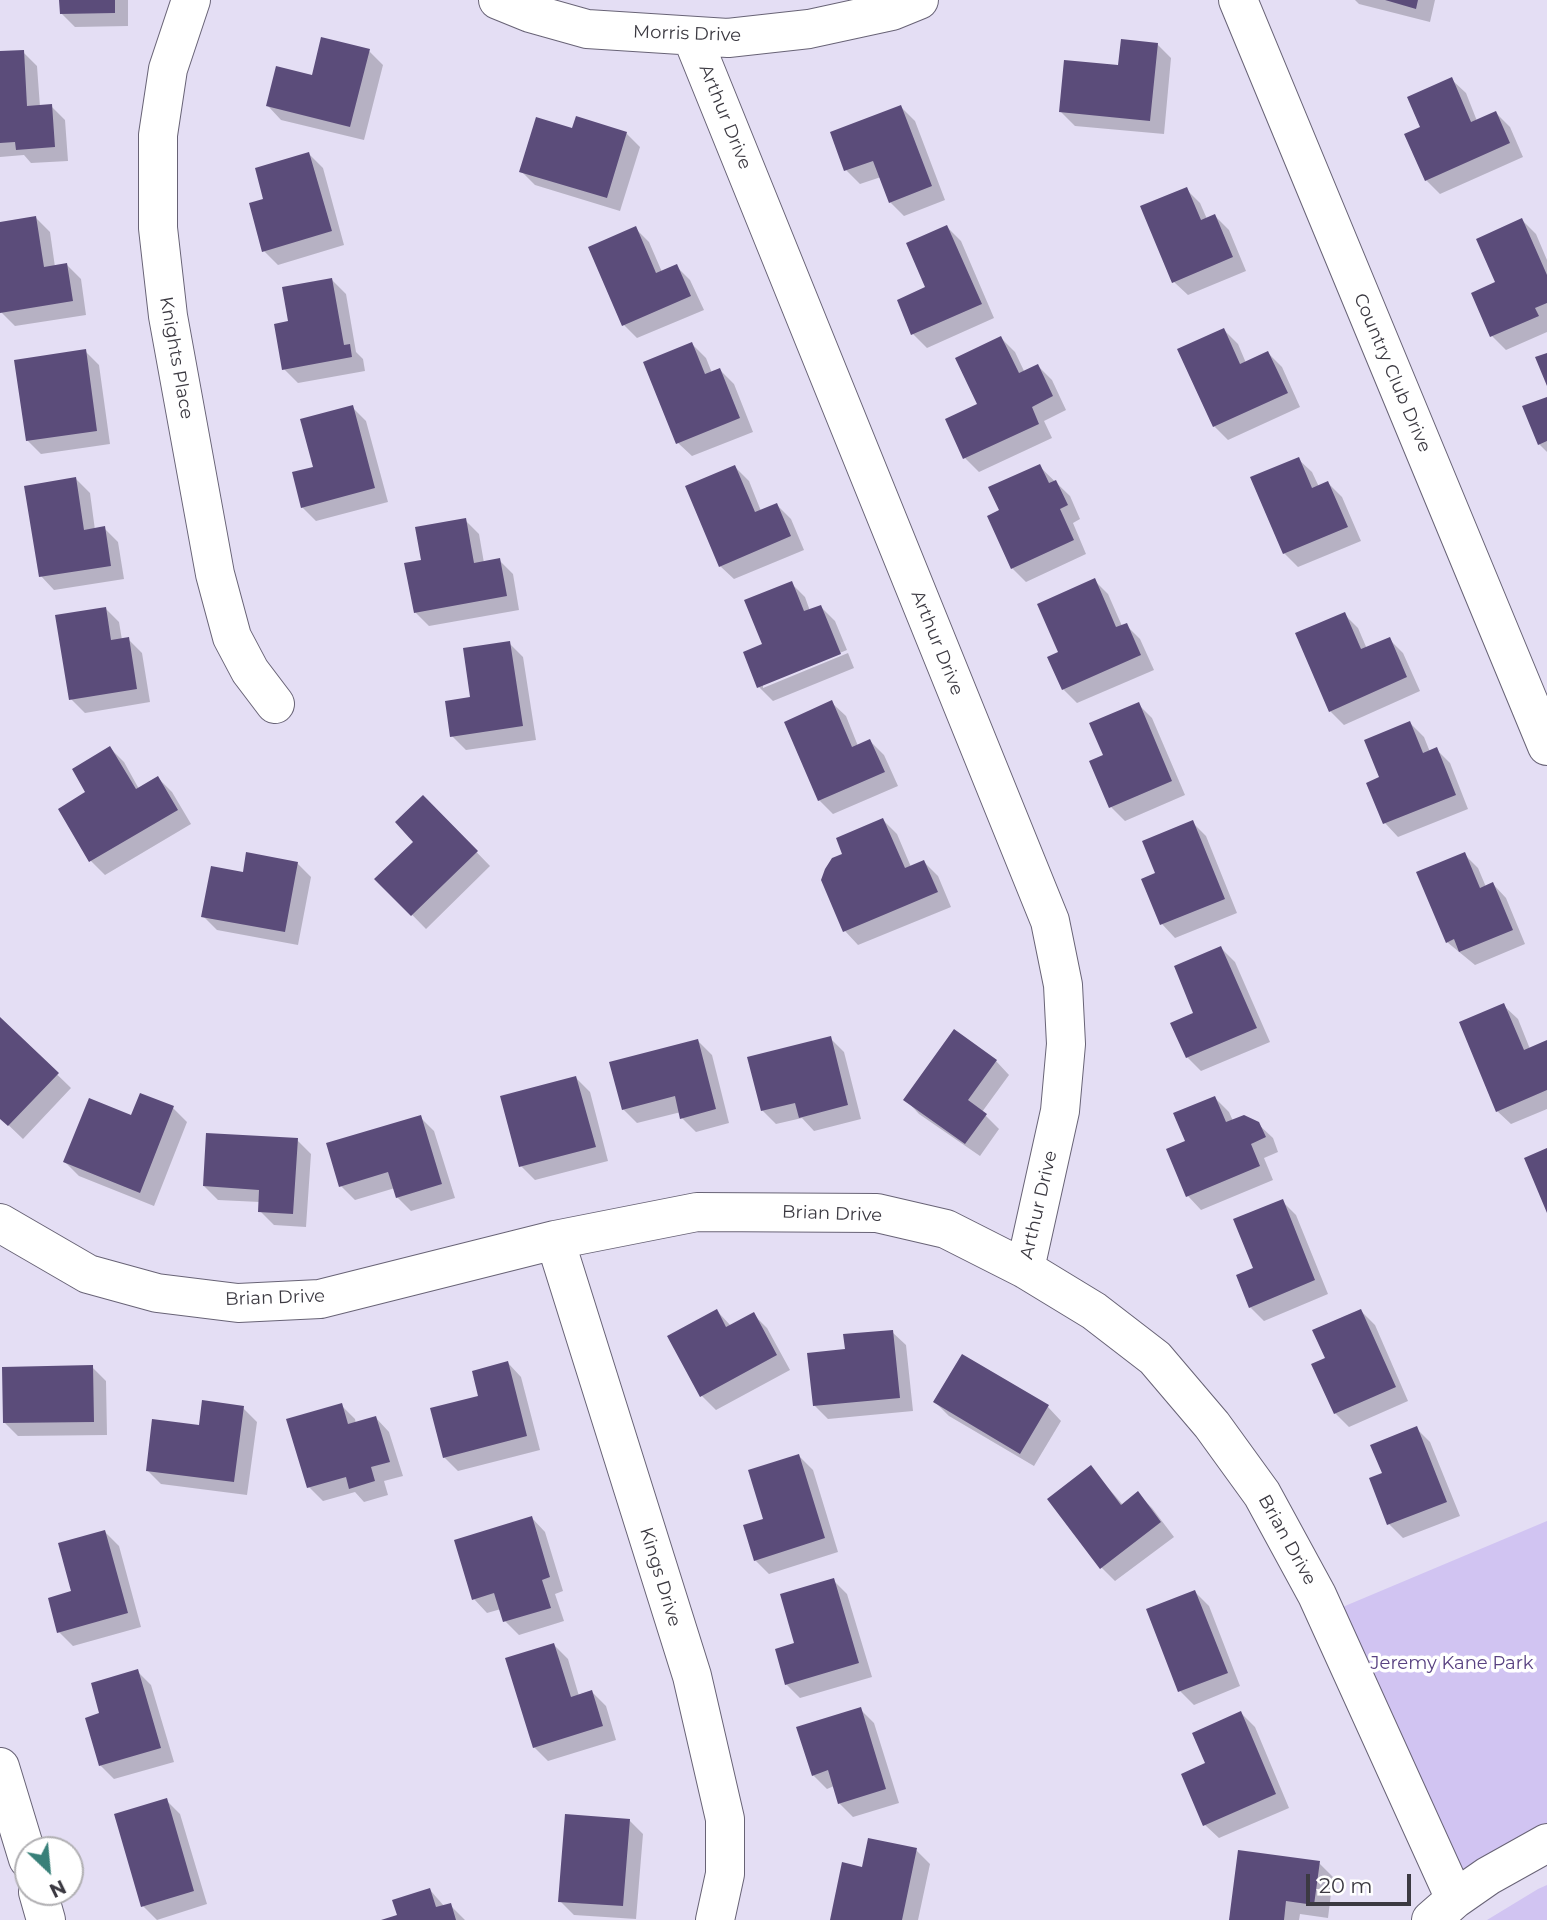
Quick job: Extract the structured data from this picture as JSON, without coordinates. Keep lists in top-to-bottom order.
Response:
{
  "streets": {
    "street": [
      "Morris Drive",
      "Arthur Drive",
      "Knights Place",
      "Country Club Drive",
      "Brian Drive",
      "Kings Drive"
    ]
  },
  "crossings": [
    ["Morris Drive", "Arthur Drive"],
    ["Arthur Drive", "Brian Drive"],
    ["Brian Drive", "Kings Drive"]
  ],
  "parks": ["Jeremy Kane Park"],
  "scale_bar": "20 m",
  "north": "bottom right"
}
